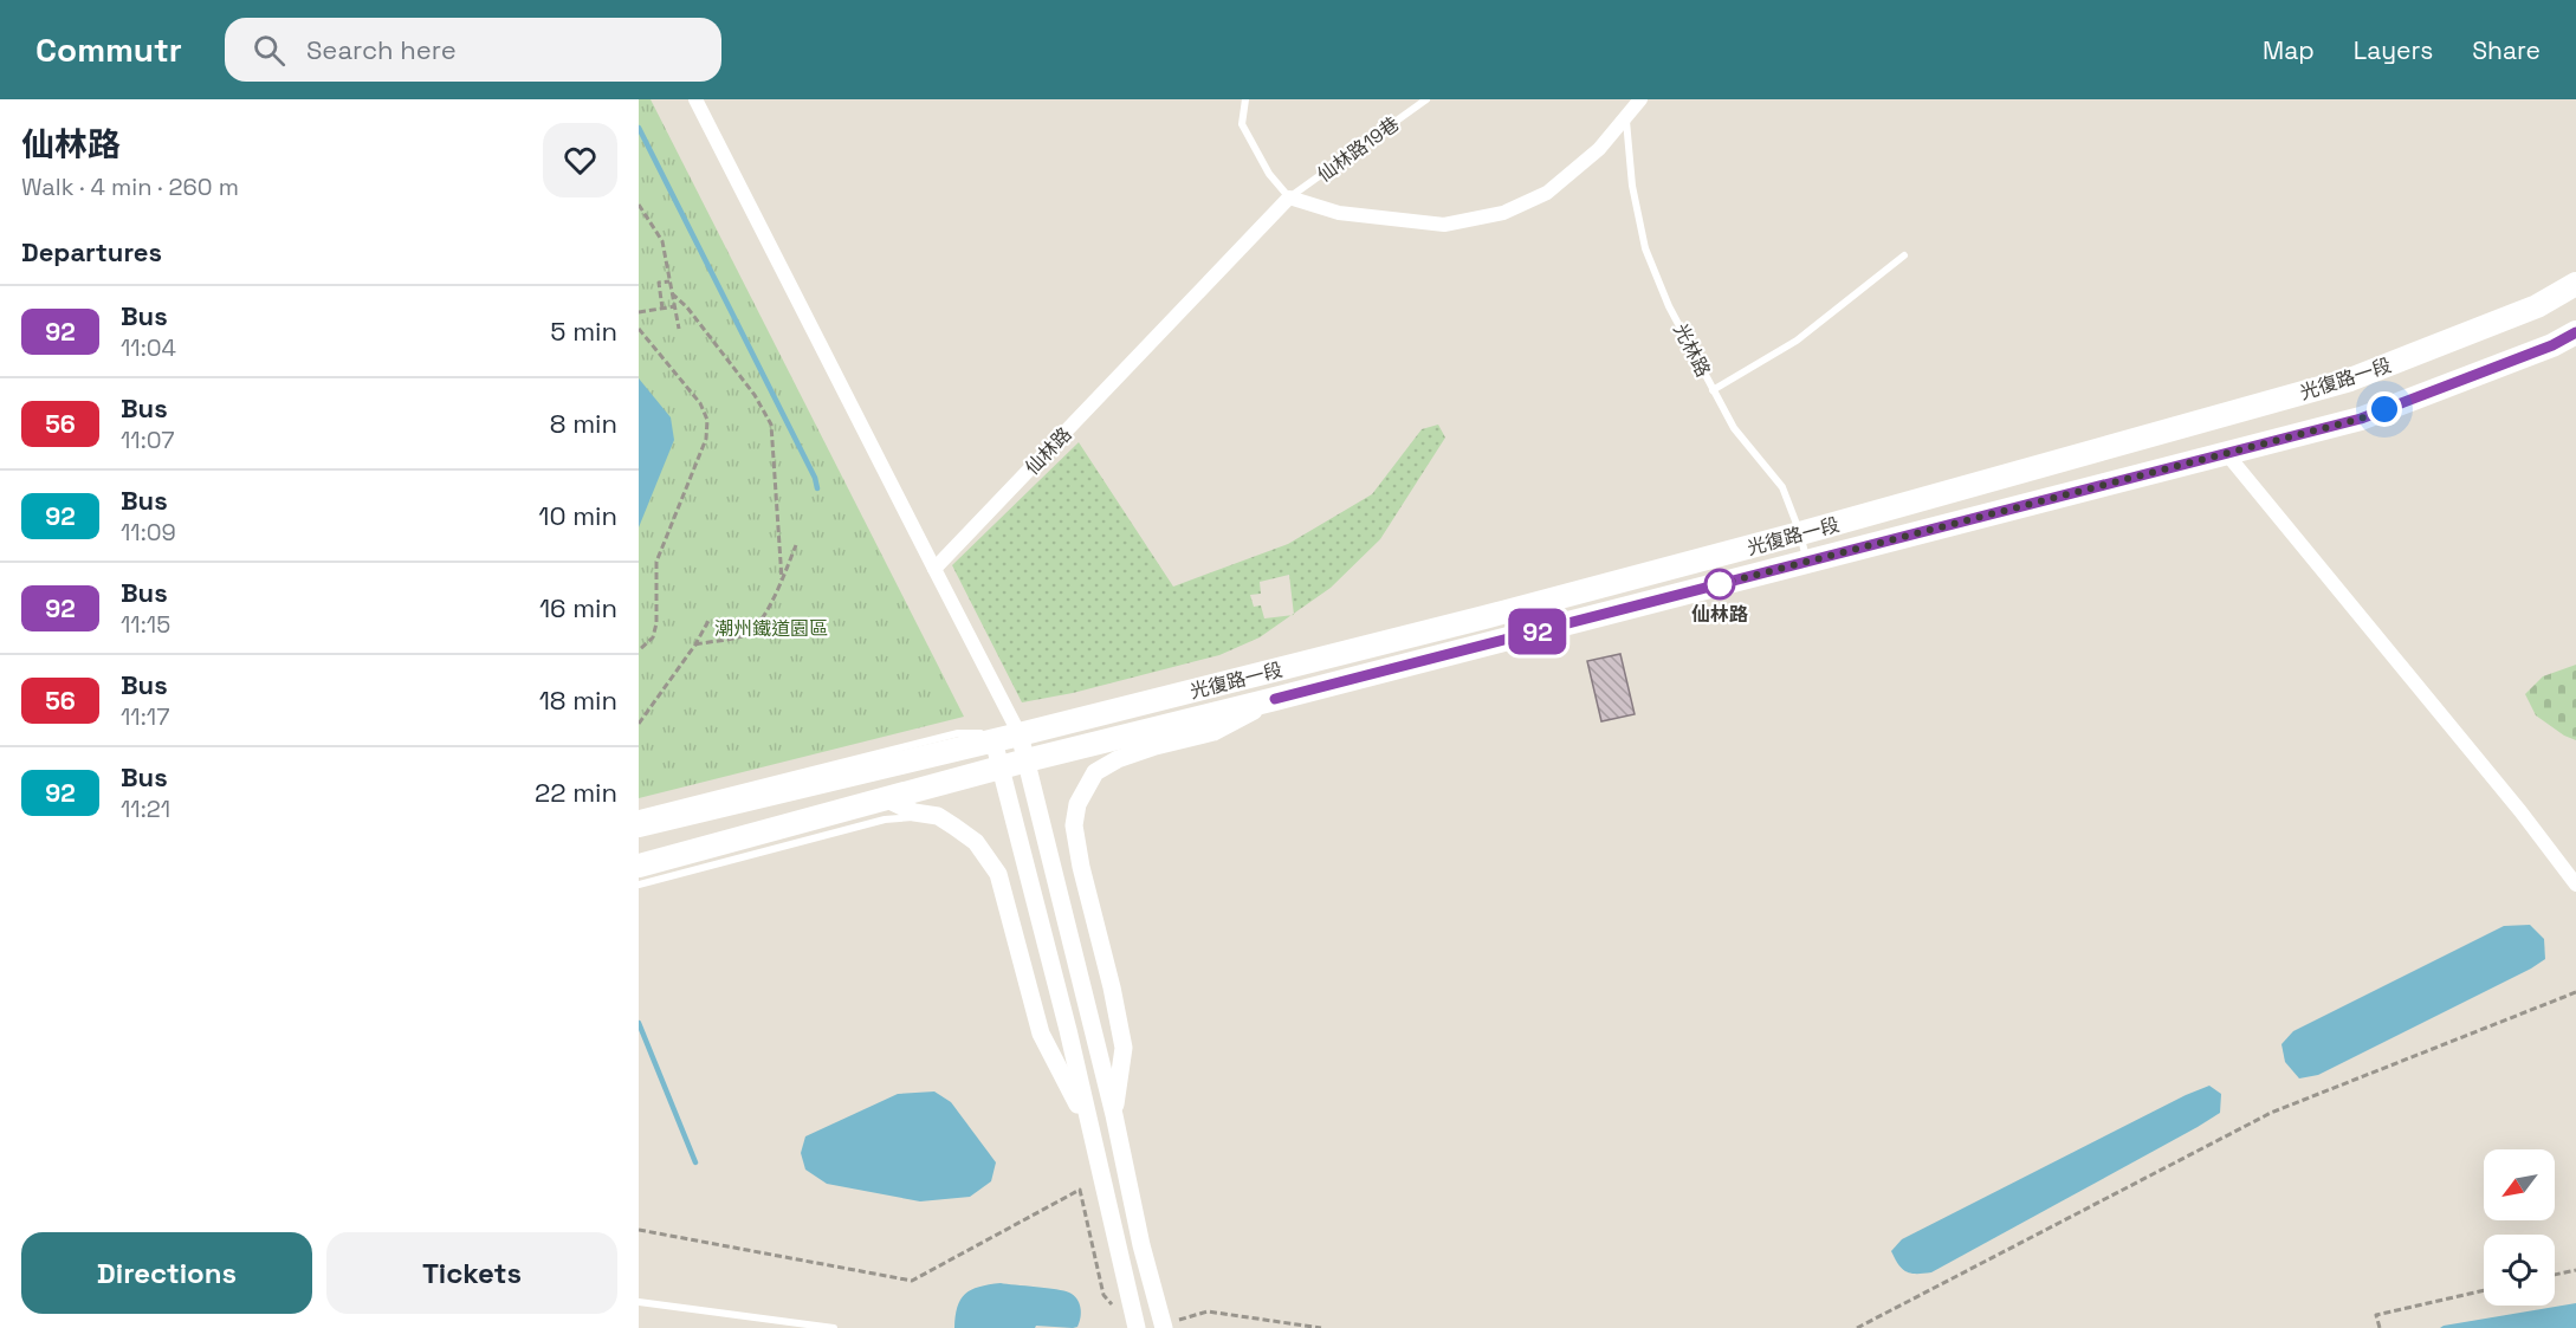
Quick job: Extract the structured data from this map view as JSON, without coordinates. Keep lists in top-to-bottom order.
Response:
{
  "streets": {
    "main road": ["光復路一段"],
    "street": ["仙林路"],
    "lane": ["仙林路19巷", "光林路"]
  },
  "crossings": [
    ["仙林路19巷", "仙林路"],
    ["光林路", "光復路一段"]
  ],
  "parks": ["潮州鐵道園區"],
  "places": ["仙林路"],
  "lines": ["bus line 92"],
  "north": "bottom left",
  "page": {
    "header": "Commutr",
    "search": "Search here",
    "nav": ["Map", "Layers", "Share"],
    "heading": [
      ["仙林路", "Walk · 4 min · 260 m"],
      "Departures"
    ],
    "on_map": "92",
    "list": [
      {
        "mark": "92",
        "name": "Bus",
        "note": "11:04",
        "value": "5 min"
      },
      {
        "mark": "56",
        "name": "Bus",
        "note": "11:07",
        "value": "8 min"
      },
      {
        "mark": "92",
        "name": "Bus",
        "note": "11:09",
        "value": "10 min"
      },
      {
        "mark": "92",
        "name": "Bus",
        "note": "11:15",
        "value": "16 min"
      },
      {
        "mark": "56",
        "name": "Bus",
        "note": "11:17",
        "value": "18 min"
      },
      {
        "mark": "92",
        "name": "Bus",
        "note": "11:21",
        "value": "22 min"
      }
    ],
    "buttons": ["Directions", "Tickets"]
  }
}
